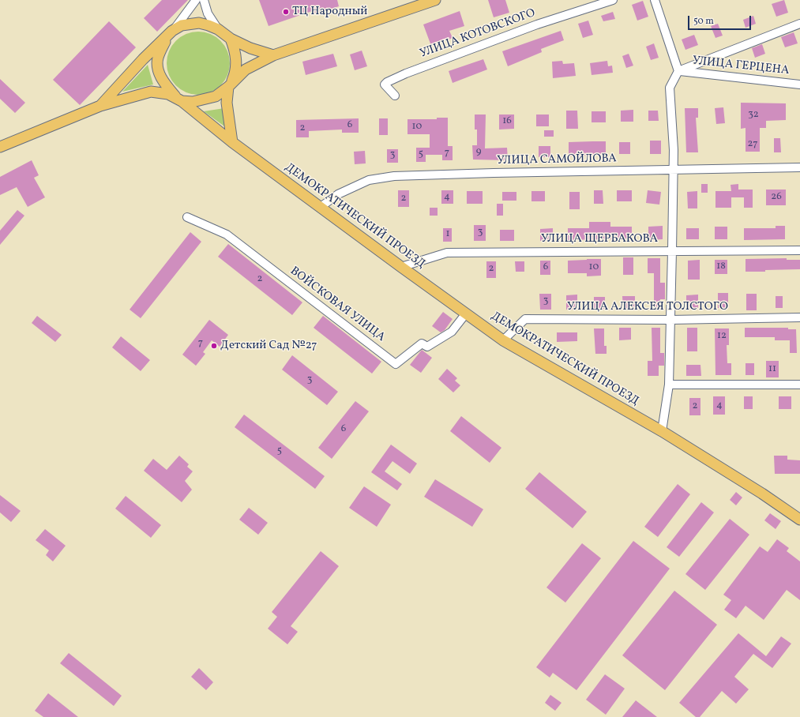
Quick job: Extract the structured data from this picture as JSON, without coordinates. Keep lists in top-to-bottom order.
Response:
{
  "streets": {
    "main road": ["ДЕМОКРАТИЧЕСКИЙ ПРОЕЗД"],
    "street": [
      "УЛИЦА КОТОВСКОГО",
      "УЛИЦА ГЕРЦЕНА",
      "УЛИЦА САМОЙЛОВА",
      "УЛИЦА ЩЕРБАКОВА",
      "ВОЙСКОВАЯ УЛИЦА",
      "УЛИЦА АЛЕКСЕЯ ТОЛСТОГО"
    ]
  },
  "crossings": [
    ["УЛИЦА САМОЙЛОВА", "ДЕМОКРАТИЧЕСКИЙ ПРОЕЗД"],
    ["ДЕМОКРАТИЧЕСКИЙ ПРОЕЗД", "УЛИЦА ЩЕРБАКОВА"],
    ["ДЕМОКРАТИЧЕСКИЙ ПРОЕЗД", "ВОЙСКОВАЯ УЛИЦА"],
    ["ДЕМОКРАТИЧЕСКИЙ ПРОЕЗД", "УЛИЦА АЛЕКСЕЯ ТОЛСТОГО"]
  ],
  "places": ["ТЦ Народный", "Детский Сад №27"],
  "house_numbers": [
    "32",
    "16",
    "6",
    "10",
    "2",
    "27",
    "9",
    "7",
    "5",
    "3",
    "4",
    "26",
    "2",
    "3",
    "1",
    "18",
    "6",
    "10",
    "2",
    "2",
    "3",
    "12",
    "7",
    "11",
    "3",
    "4",
    "2",
    "6",
    "5"
  ],
  "scale_bar": "50 m"
}
